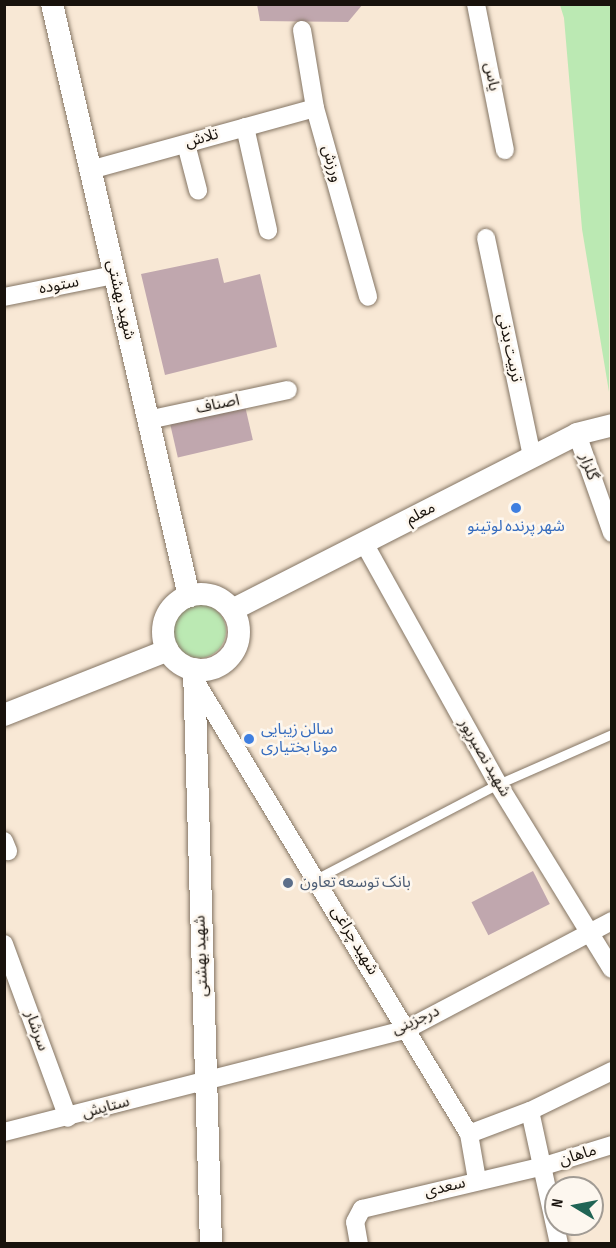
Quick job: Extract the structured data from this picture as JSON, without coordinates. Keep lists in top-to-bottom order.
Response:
{
  "streets": {
    "street": [
      "یاس",
      "تلاش",
      "ورزش",
      "ستوده",
      "شهید بهشتی",
      "تربیت بدنی",
      "اصناف",
      "گلزار",
      "معلم",
      "شهید نصیرپور",
      "شهید چراغی",
      "درجزینی",
      "سرشار",
      "ستایش",
      "ماهان",
      "سعدی"
    ]
  },
  "crossings": [
    ["تلاش", "ورزش"],
    ["تلاش", "شهید بهشتی"],
    ["ستوده", "شهید بهشتی"],
    ["شهید بهشتی", "اصناف"],
    ["شهید بهشتی", "معلم"],
    ["شهید بهشتی", "شهید چراغی"],
    ["شهید بهشتی", "درجزینی"],
    ["شهید بهشتی", "ستایش"],
    ["تربیت بدنی", "معلم"],
    ["گلزار", "معلم"],
    ["معلم", "شهید نصیرپور"],
    ["معلم", "شهید چراغی"],
    ["شهید نصیرپور", "درجزینی"],
    ["شهید چراغی", "درجزینی"],
    ["شهید چراغی", "سعدی"],
    ["درجزینی", "ستایش"],
    ["سرشار", "ستایش"],
    ["ماهان", "سعدی"]
  ],
  "places": ["شهر پرنده لوتینو", "سالن زیبایی مونا بختیاری", "بانک توسعه تعاون"],
  "north": "left"
}
